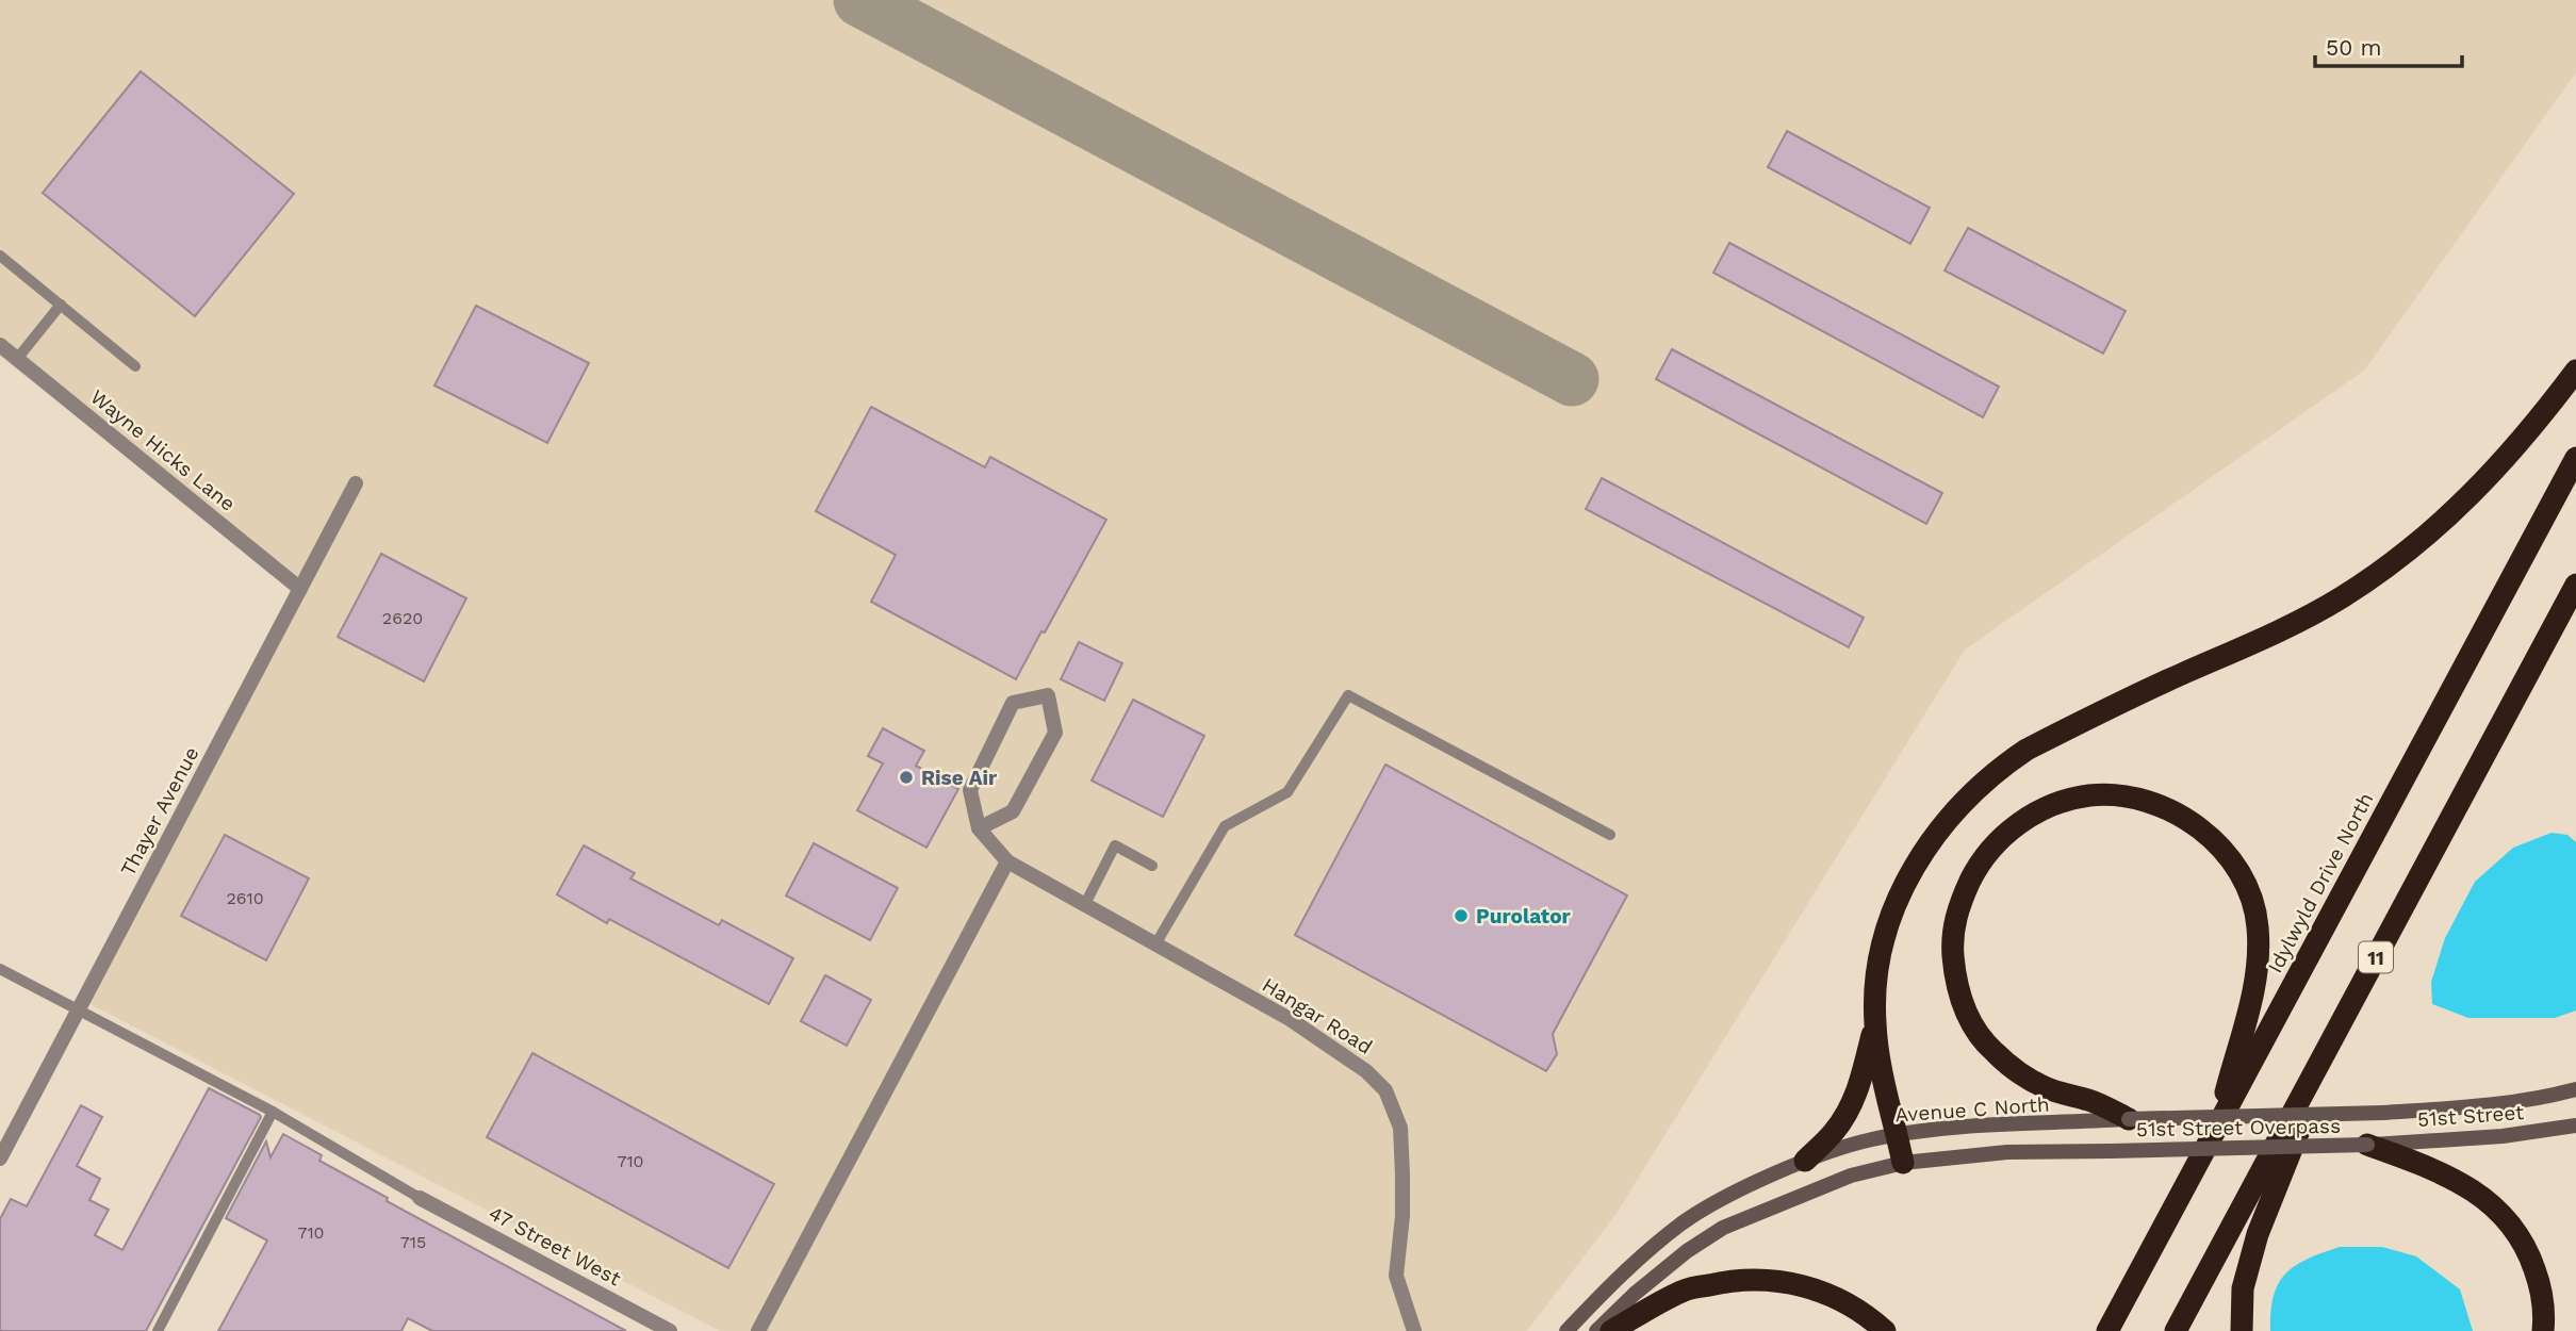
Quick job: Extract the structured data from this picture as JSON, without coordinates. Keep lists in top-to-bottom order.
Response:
{
  "streets": {
    "highway": ["Idylwyld Drive North", "11"],
    "main road": ["Avenue C North", "51st Street", "51st Street Overpass"],
    "street": [
      "Wayne Hicks Lane",
      "Thayer Avenue",
      "Hangar Road",
      "47 Street West"
    ]
  },
  "crossings": [
    ["Wayne Hicks Lane", "Thayer Avenue"],
    ["Avenue C North", "51st Street Overpass"],
    ["51st Street", "51st Street Overpass"]
  ],
  "places": ["Rise Air", "Purolator"],
  "house_numbers": [
    "2620",
    "2610",
    "710",
    "710",
    "715"
  ],
  "scale_bar": "50 m"
}
